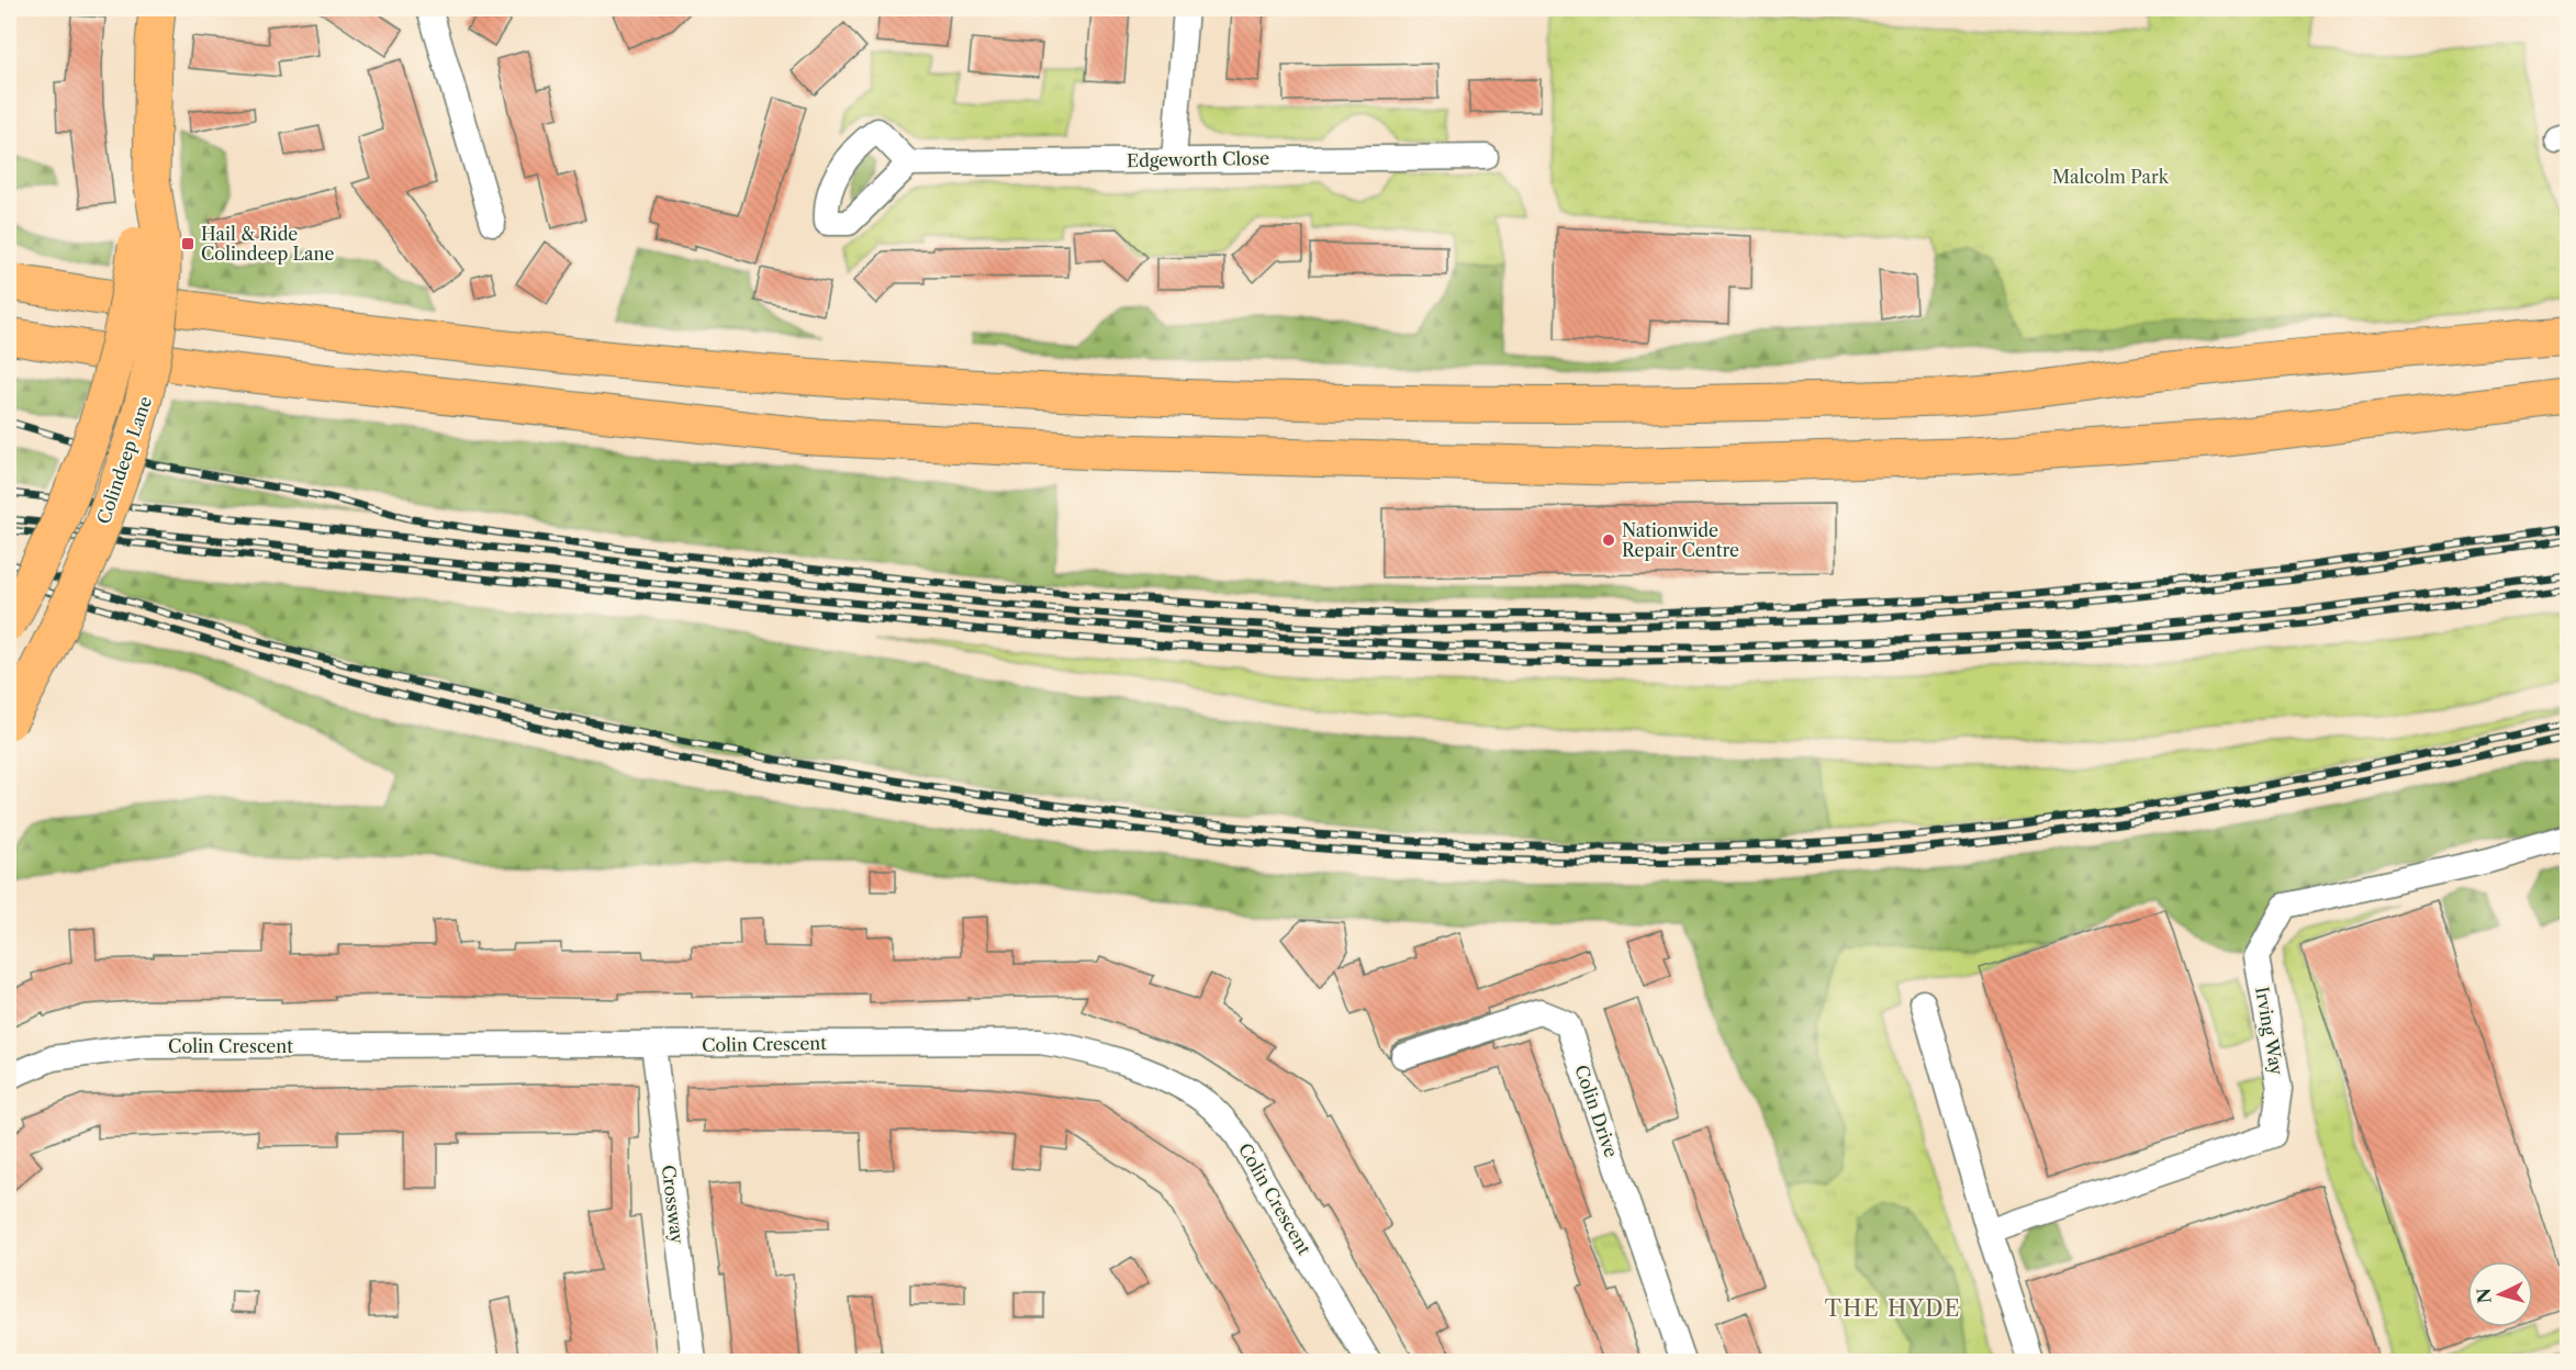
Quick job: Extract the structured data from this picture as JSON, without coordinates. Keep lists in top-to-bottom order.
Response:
{
  "streets": {
    "main road": ["Colindeep Lane"],
    "street": [
      "Edgeworth Close",
      "Irving Way",
      "Colin Crescent",
      "Colin Drive",
      "Crossway"
    ]
  },
  "crossings": [
    ["Colin Crescent", "Crossway"]
  ],
  "districts": ["THE HYDE"],
  "parks": ["Malcolm Park"],
  "places": {
    "transit": ["Hail & Ride Colindeep Lane"],
    "other": ["Nationwide Repair Centre"]
  },
  "north": "left"
}
